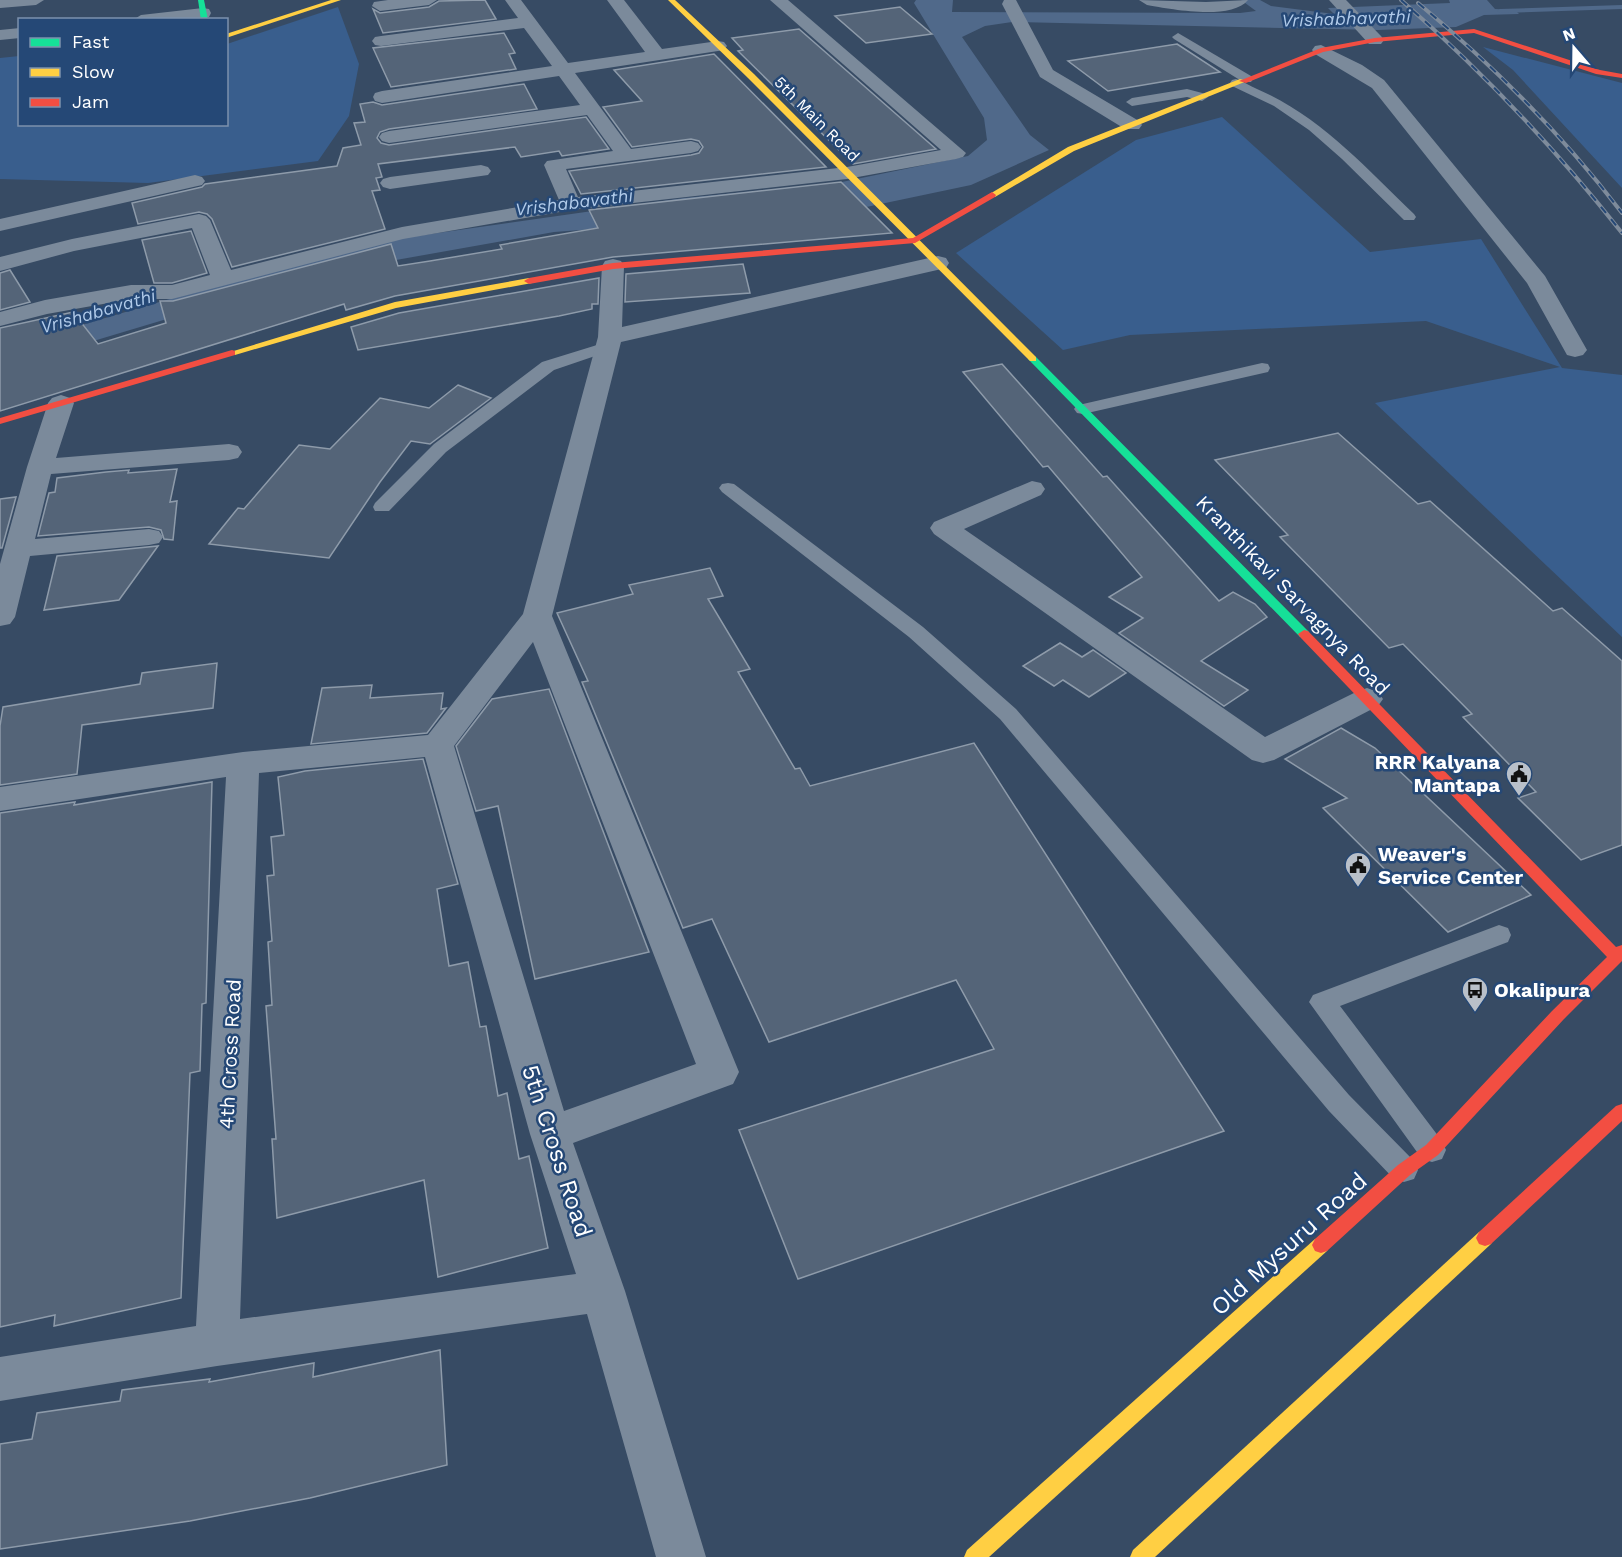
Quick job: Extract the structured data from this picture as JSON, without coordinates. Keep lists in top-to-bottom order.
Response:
{
  "streets": {
    "street": [
      "5th Main Road",
      "Kranthikavi Sarvagnya Road",
      "4th Cross Road",
      "5th Cross Road",
      "Old Mysuru Road"
    ]
  },
  "crossings": [
    ["5th Main Road", "Kranthikavi Sarvagnya Road"],
    ["Kranthikavi Sarvagnya Road", "Old Mysuru Road"]
  ],
  "water": ["Vrishabhavathi", "Vrishabavathi"],
  "places": {
    "public building": ["RRR Kalyana Mantapa", "Weaver's Service Center"],
    "bus stop": ["Okalipura"]
  },
  "legend": ["Fast", "Slow", "Jam"],
  "north": "top"
}
